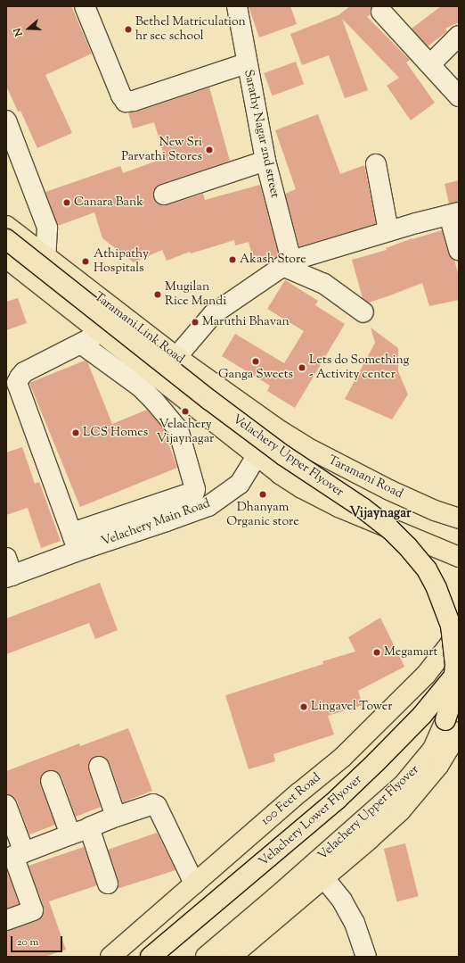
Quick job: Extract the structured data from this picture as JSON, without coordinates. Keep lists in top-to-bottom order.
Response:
{
  "streets": {
    "main road": [
      "Taramani Link Road",
      "Velachery Upper Flyover",
      "Taramani Road",
      "100 Feet Road",
      "Velachery Lower Flyover"
    ],
    "street": ["Sarathy Nagar 2nd street", "Velachery Main Road"]
  },
  "crossings": [
    ["Taramani Link Road", "Taramani Road"],
    ["Taramani Link Road", "Velachery Main Road"],
    ["Taramani Road", "Velachery Main Road"]
  ],
  "districts": ["Vijaynagar"],
  "places": [
    "Bethel Matriculation hr sec school",
    "New Sri Parvathi Stores",
    "Canara Bank",
    "Akash Store",
    "Athipathy Hospitals",
    "Mugilan Rice Mandi",
    "Maruthi Bhavan",
    "Ganga Sweets",
    "Lets do Something - Activity center",
    "Velachery Vijaynagar",
    "LCS Homes",
    "Dhanyam Organic store",
    "Megamart",
    "Lingavel Tower"
  ],
  "scale_bar": "20 m",
  "north": "left"
}
